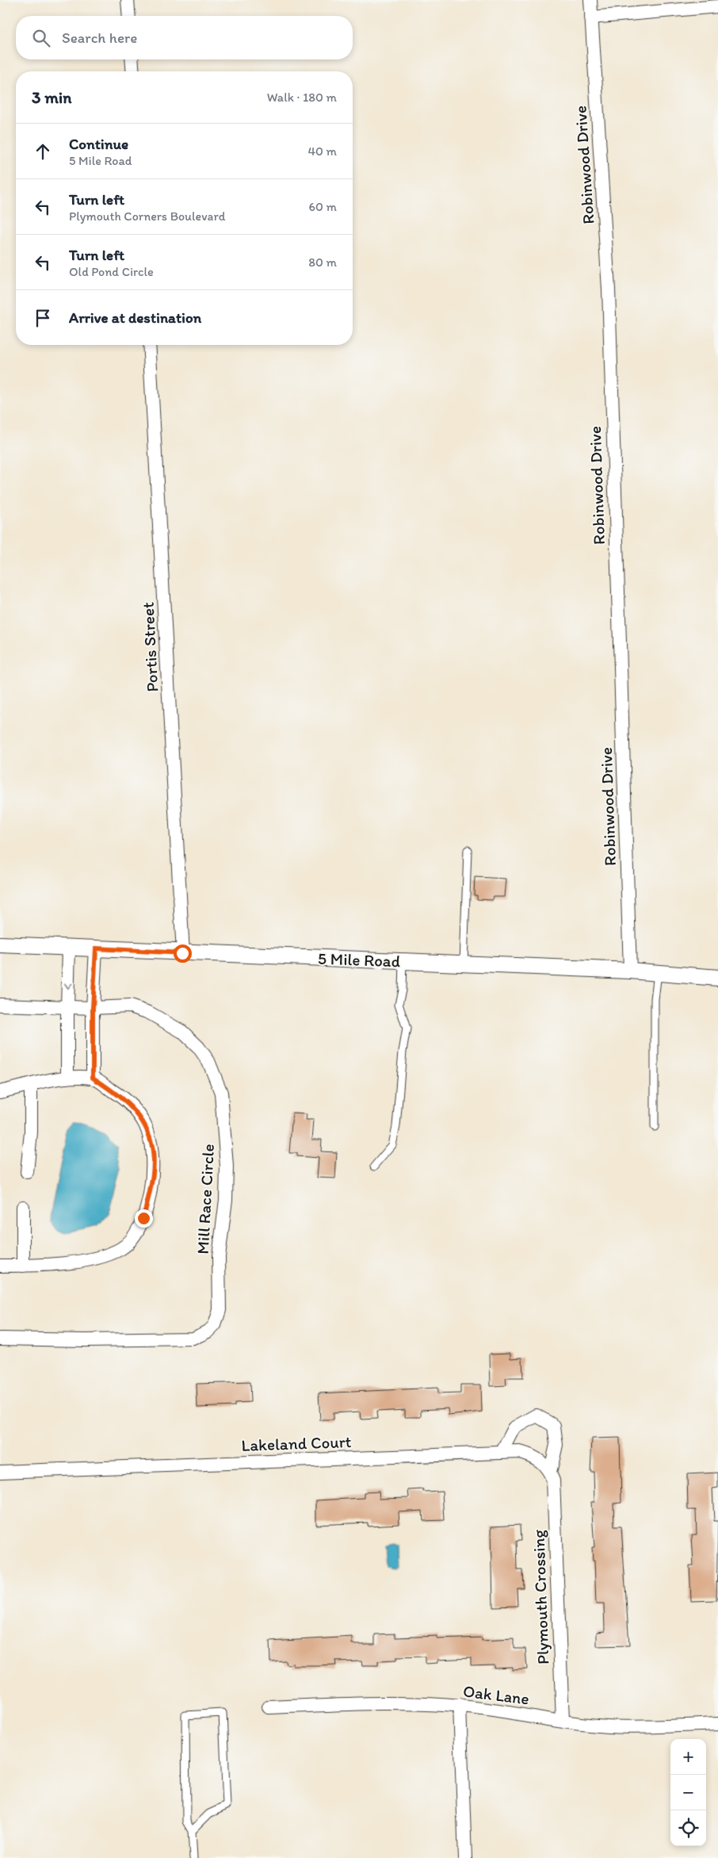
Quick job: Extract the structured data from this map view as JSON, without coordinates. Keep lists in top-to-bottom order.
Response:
{
  "streets": {
    "street": [
      "Robinwood Drive",
      "Portis Street",
      "5 Mile Road",
      "Mill Race Circle",
      "Lakeland Court",
      "Plymouth Crossing",
      "Oak Lane"
    ]
  },
  "crossings": [
    ["Robinwood Drive", "5 Mile Road"],
    ["Portis Street", "5 Mile Road"],
    ["Lakeland Court", "Plymouth Crossing"],
    ["Plymouth Crossing", "Oak Lane"]
  ],
  "page": {
    "search": "Search here",
    "heading": ["3 min", "Walk · 180 m"],
    "list": [
      ["Continue", "5 Mile Road", "40 m"],
      ["Turn left", "Plymouth Corners Boulevard", "60 m"],
      ["Turn left", "Old Pond Circle", "80 m"],
      "Arrive at destination"
    ],
    "map_buttons": ["+", "−"]
  }
}
